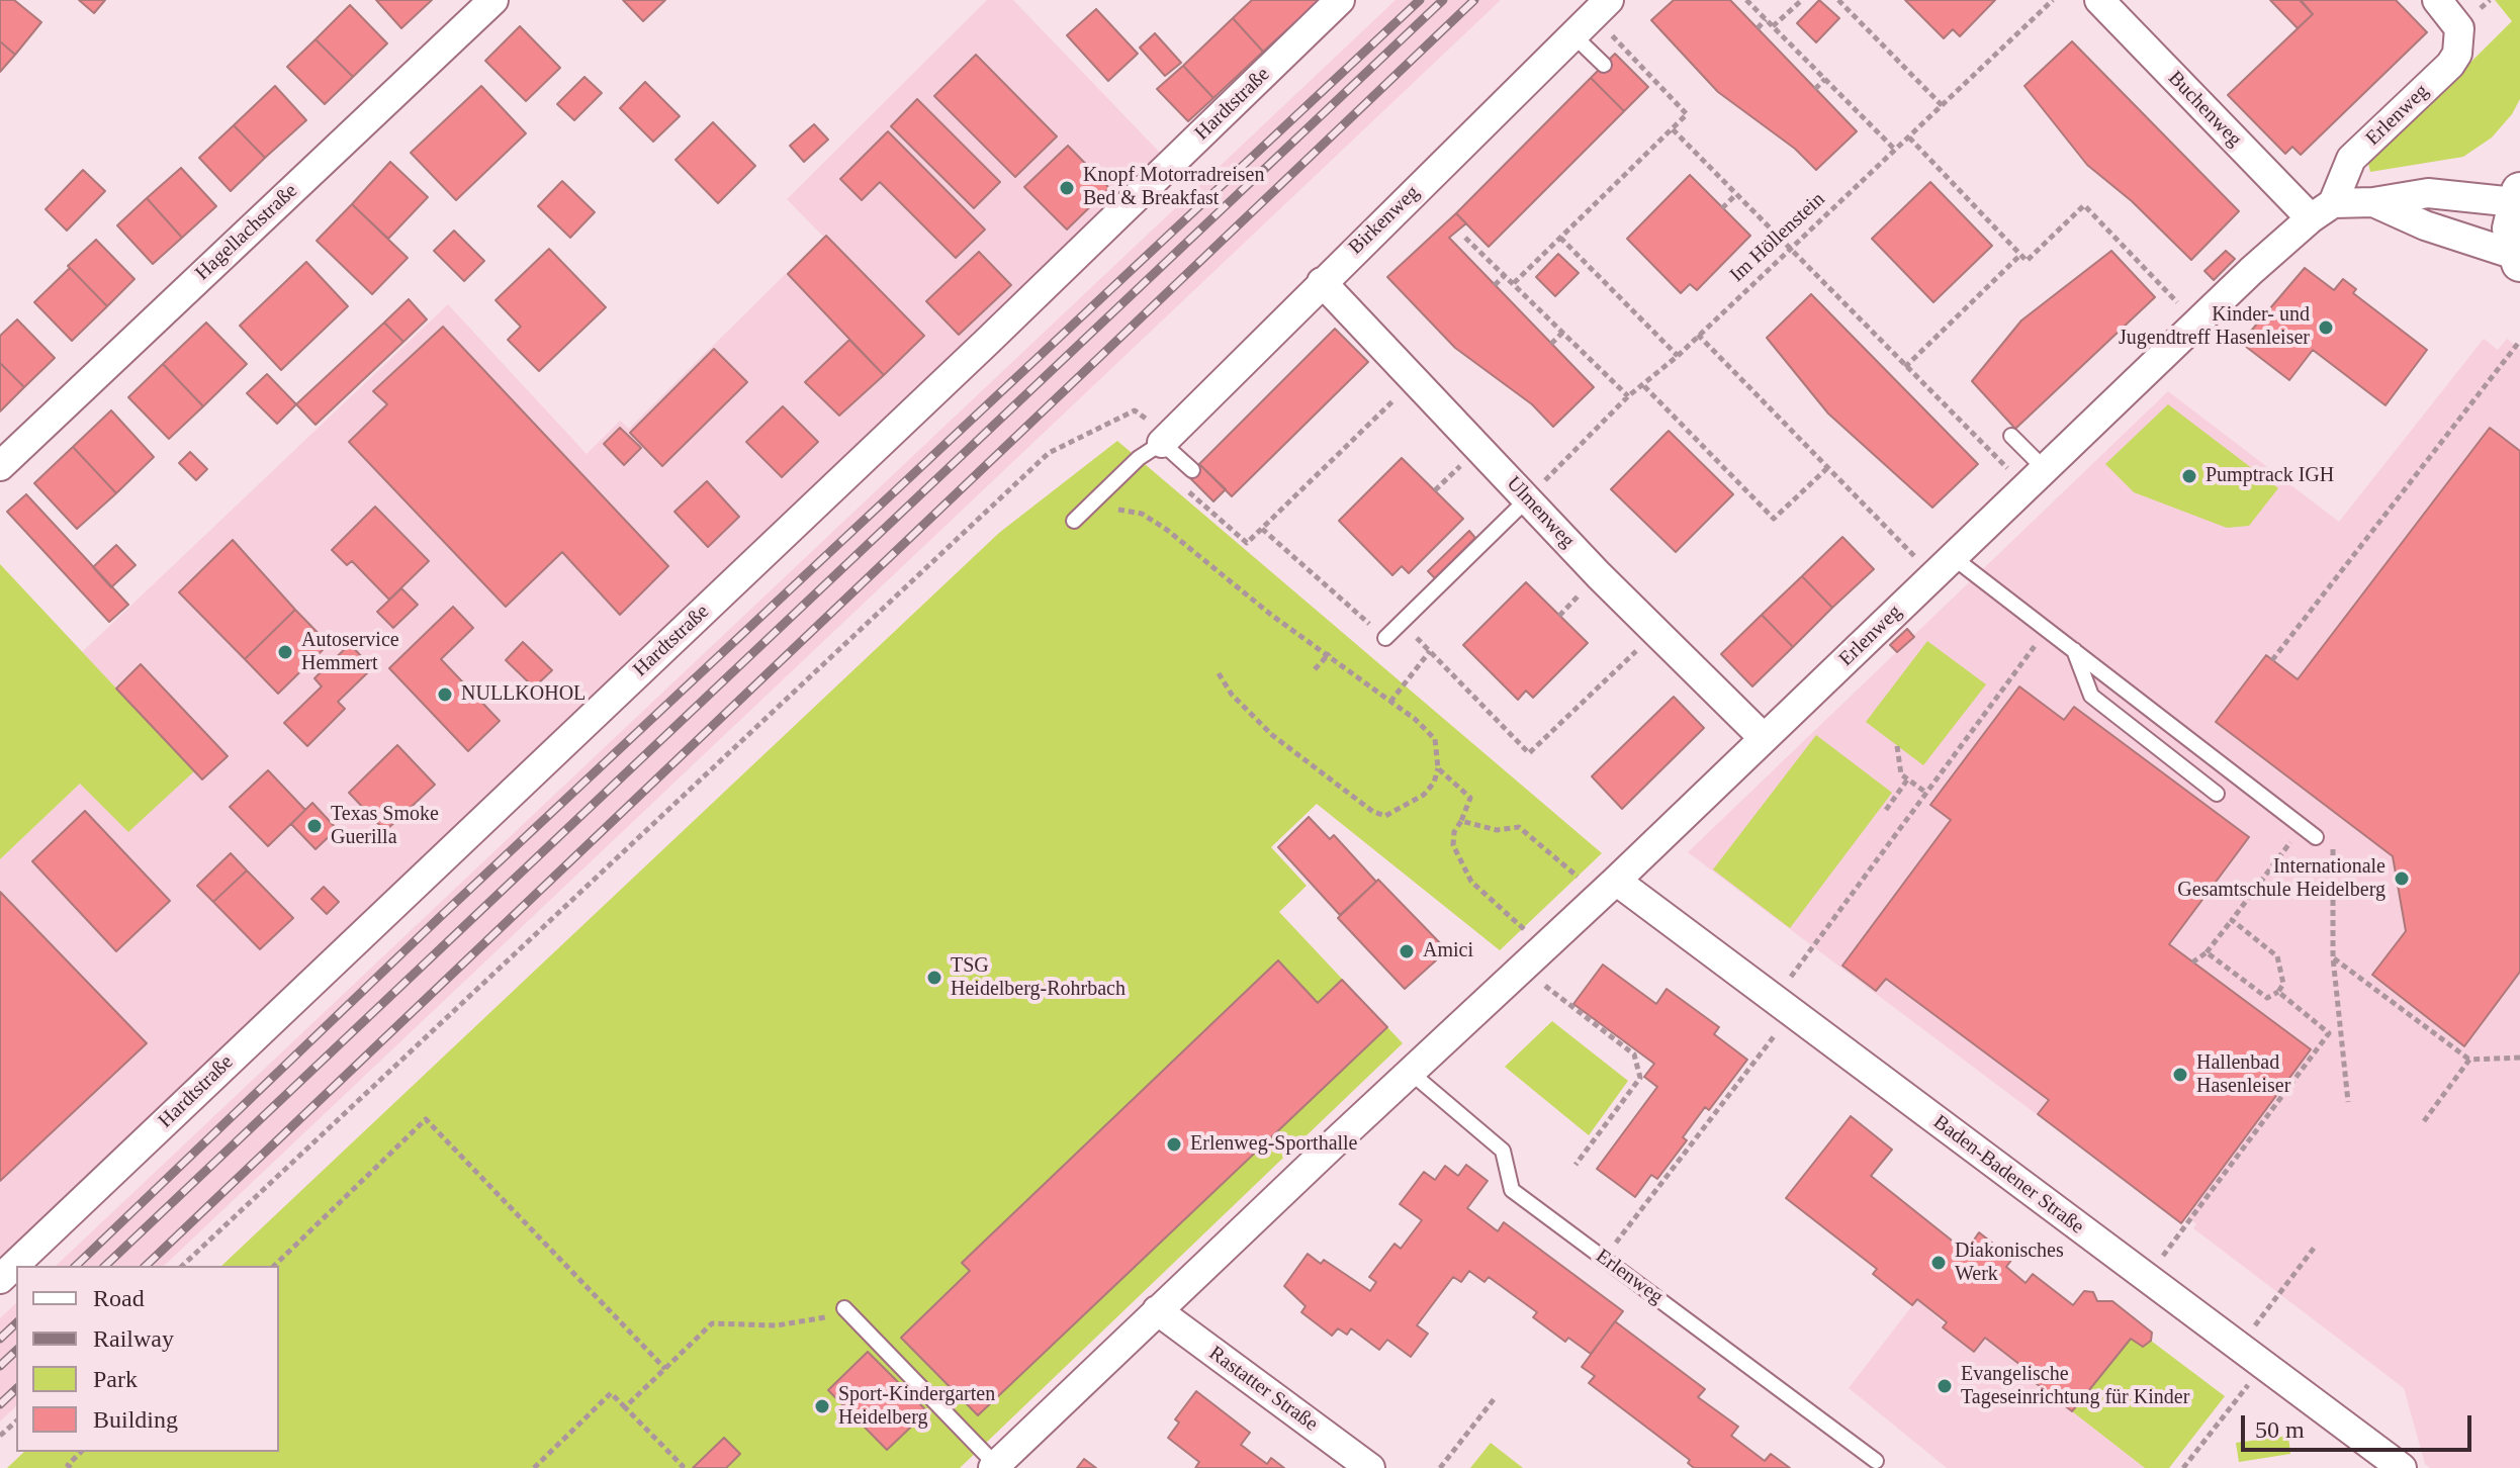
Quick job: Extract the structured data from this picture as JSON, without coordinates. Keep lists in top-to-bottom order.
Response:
{
  "streets": {
    "street": [
      "Hardtstraße",
      "Buchenweg",
      "Erlenweg",
      "Birkenweg",
      "Hagellachstraße",
      "Ulmenweg",
      "Baden-Badener Straße",
      "Rastatter Straße"
    ],
    "path": ["Im Höllenstein"]
  },
  "crossings": [
    ["Buchenweg", "Erlenweg"],
    ["Erlenweg", "Ulmenweg"],
    ["Erlenweg", "Baden-Badener Straße"],
    ["Erlenweg", "Rastatter Straße"],
    ["Birkenweg", "Ulmenweg"],
    ["Im Höllenstein", "Ulmenweg"]
  ],
  "places": [
    "Knopf Motorradreisen Bed & Breakfast",
    "Kinder- und Jugendtreff Hasenleiser",
    "Pumptrack IGH",
    "Autoservice Hemmert",
    "NULLKOHOL",
    "Texas Smoke Guerilla",
    "Internationale Gesamtschule Heidelberg",
    "Amici",
    "TSG Heidelberg-Rohrbach",
    "Hallenbad Hasenleiser",
    "Erlenweg-Sporthalle",
    "Diakonisches Werk",
    "Evangelische Tageseinrichtung für Kinder",
    "Sport-Kindergarten Heidelberg"
  ],
  "legend": [
    "Road",
    "Railway",
    "Park",
    "Building"
  ],
  "scale_bar": "50 m"
}
